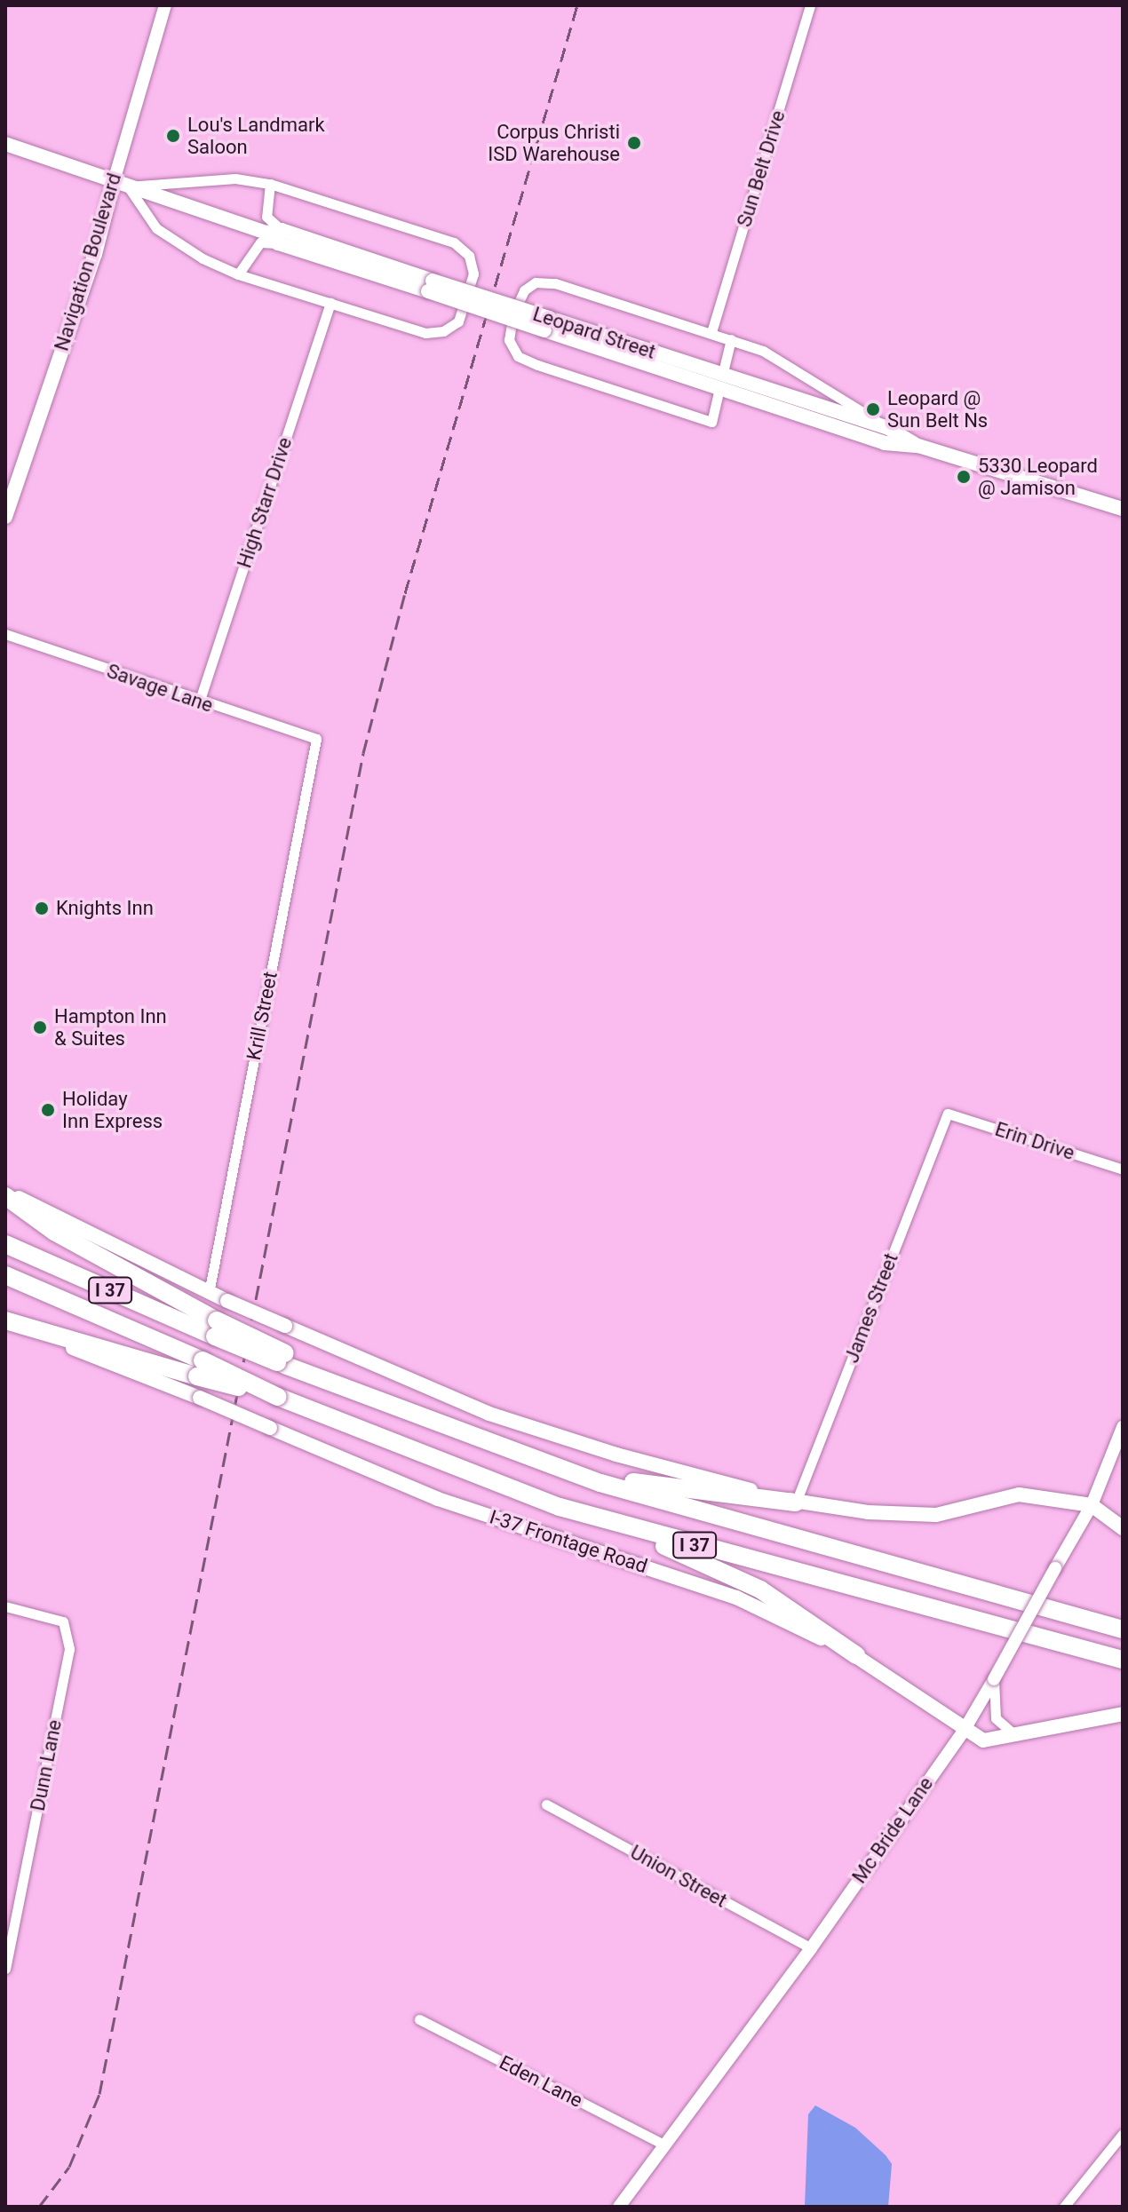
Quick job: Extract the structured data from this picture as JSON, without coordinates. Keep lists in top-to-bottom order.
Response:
{
  "streets": {
    "highway": ["I 37"],
    "main road": ["Navigation Boulevard", "Leopard Street", "I-37 Frontage Road"],
    "street": [
      "Sun Belt Drive",
      "High Starr Drive",
      "Savage Lane",
      "Krill Street",
      "Erin Drive",
      "James Street",
      "Dunn Lane",
      "Mc Bride Lane",
      "Union Street",
      "Eden Lane"
    ]
  },
  "crossings": [
    ["Navigation Boulevard", "Leopard Street"],
    ["High Starr Drive", "Savage Lane"],
    ["Savage Lane", "Krill Street"],
    ["Erin Drive", "James Street"],
    ["I-37 Frontage Road", "Mc Bride Lane"],
    ["Mc Bride Lane", "Union Street"],
    ["Mc Bride Lane", "Eden Lane"]
  ],
  "places": [
    "Lou's Landmark Saloon",
    "Corpus Christi ISD Warehouse",
    "Leopard @ Sun Belt Ns",
    "5330 Leopard @ Jamison",
    "Knights Inn",
    "Hampton Inn & Suites",
    "Holiday Inn Express"
  ]
}
